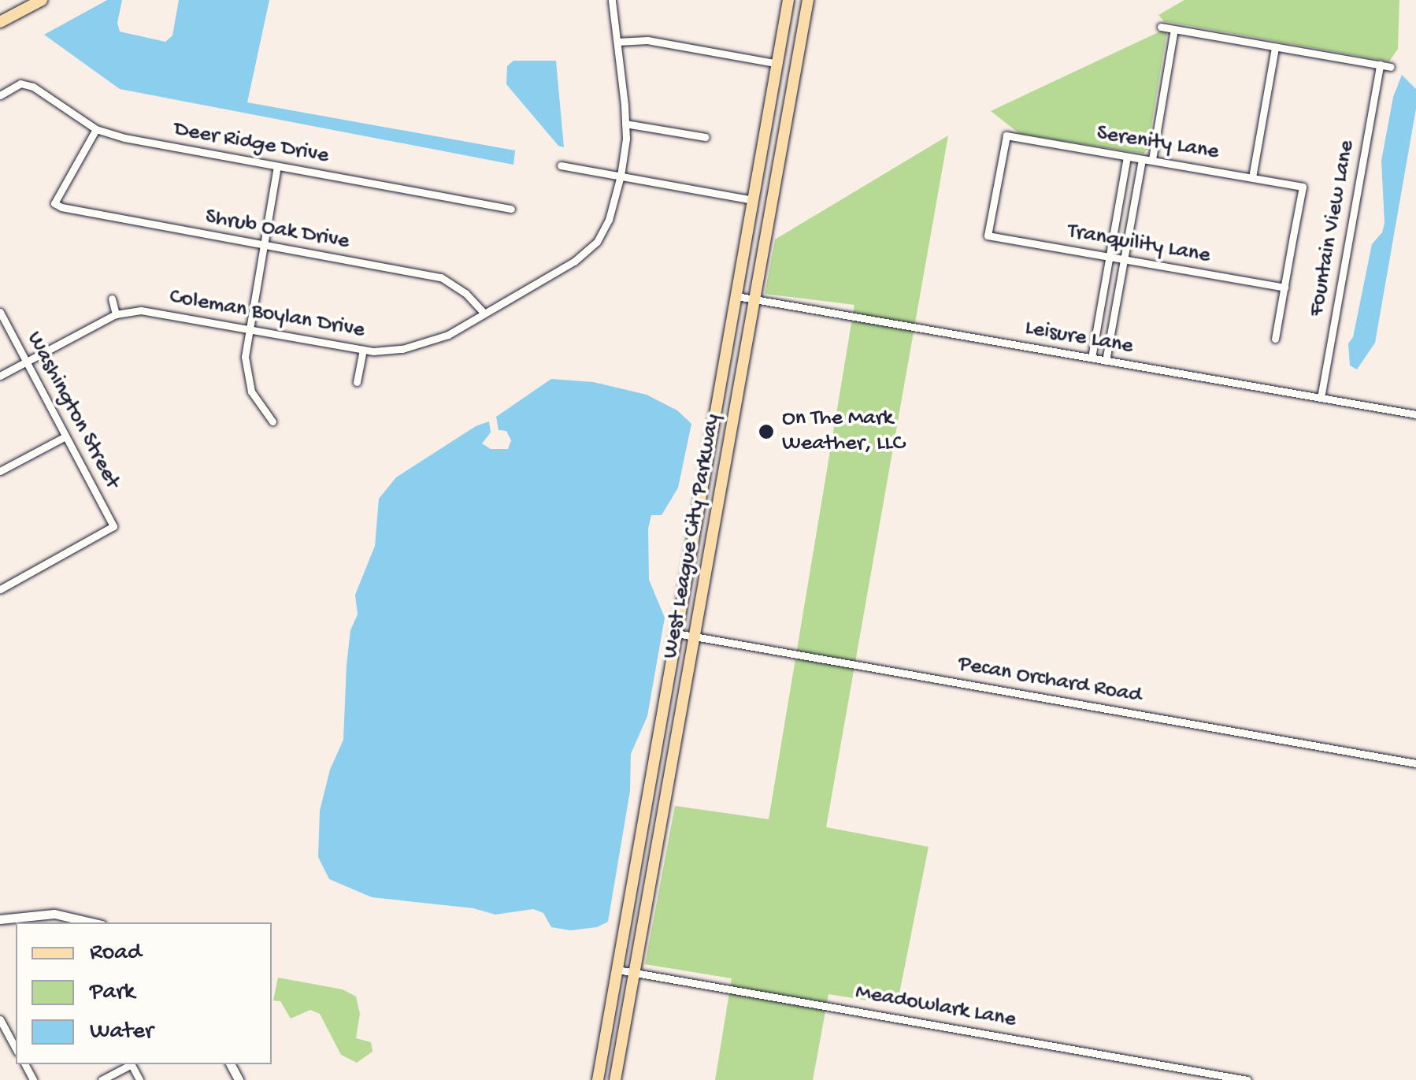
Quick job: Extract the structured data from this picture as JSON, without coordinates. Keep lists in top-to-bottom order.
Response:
{
  "streets": {
    "main road": ["West League City Parkway"],
    "street": [
      "Deer Ridge Drive",
      "Serenity Lane",
      "Fountain View Lane",
      "Shrub Oak Drive",
      "Tranquility Lane",
      "Coleman Boylan Drive",
      "Leisure Lane",
      "Washington Street",
      "Pecan Orchard Road",
      "Meadowlark Lane"
    ]
  },
  "crossings": [
    ["Deer Ridge Drive", "Shrub Oak Drive"],
    ["Serenity Lane", "Tranquility Lane"],
    ["Fountain View Lane", "Leisure Lane"],
    ["Shrub Oak Drive", "Coleman Boylan Drive"],
    ["Coleman Boylan Drive", "Washington Street"],
    ["Leisure Lane", "West League City Parkway"],
    ["West League City Parkway", "Pecan Orchard Road"],
    ["West League City Parkway", "Meadowlark Lane"]
  ],
  "places": ["On The Mark Weather, LLC"],
  "legend": ["Road", "Park", "Water"]
}
